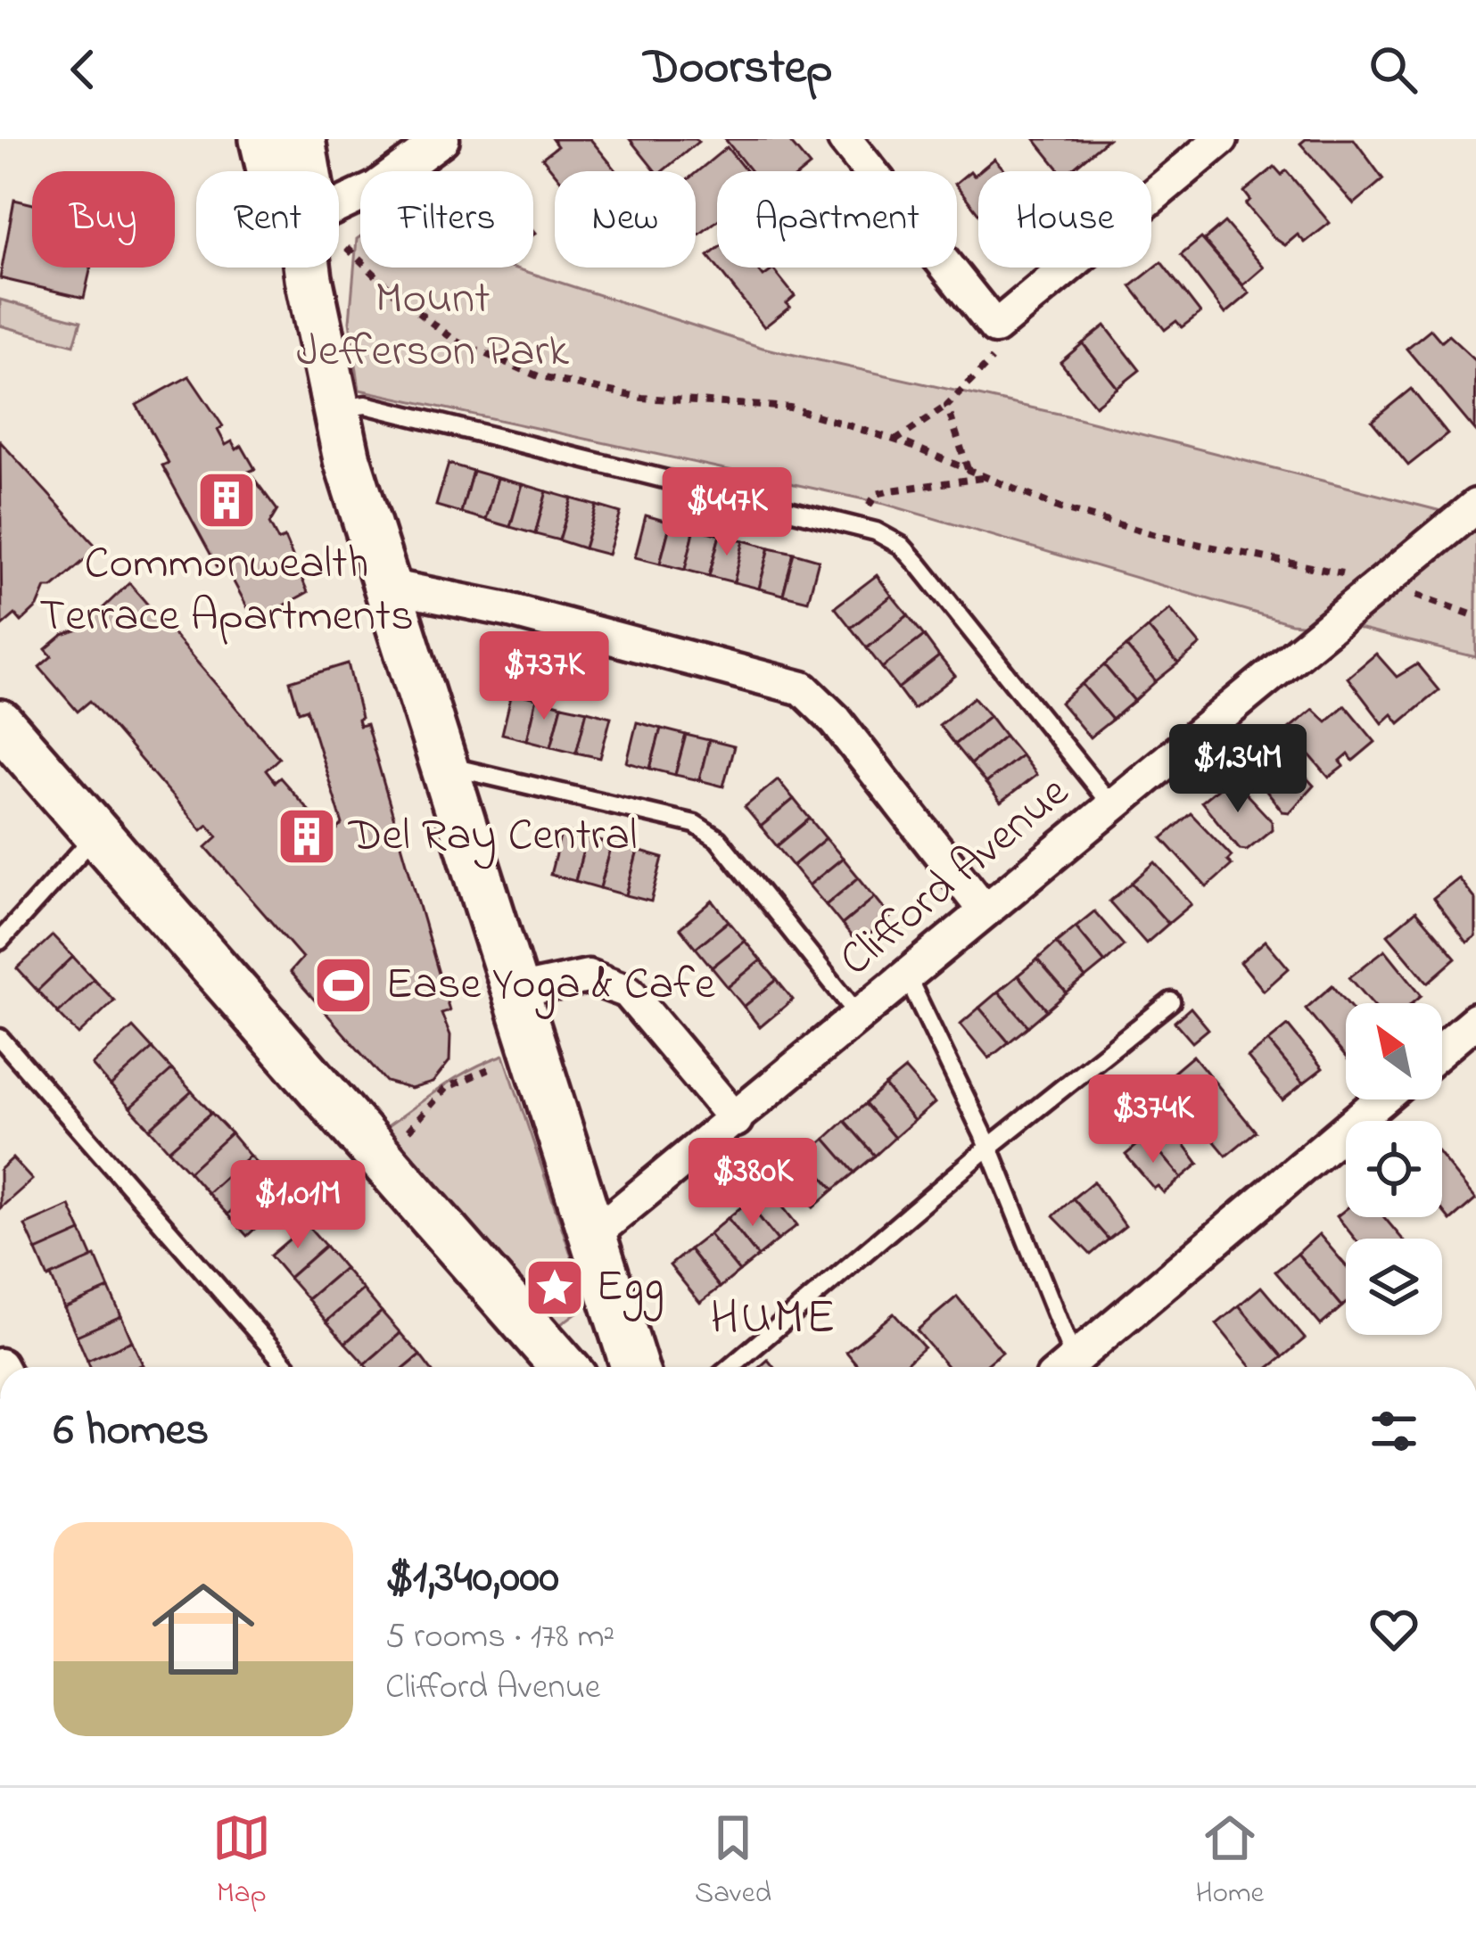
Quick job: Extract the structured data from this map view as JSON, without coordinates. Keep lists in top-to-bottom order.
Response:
{
  "streets": {
    "street": ["Clifford Avenue"]
  },
  "districts": ["HUME"],
  "parks": ["Mount Jefferson Park"],
  "places": {
    "building": ["Commonwealth Terrace Apartments", "Del Ray Central"],
    "sports": ["Ease Yoga & Cafe"],
    "place": ["Egg"]
  },
  "north": "top left",
  "page": {
    "header": "Doorstep",
    "chip": [
      "Buy",
      "Rent",
      "Filters",
      "New",
      "Apartment",
      "House"
    ],
    "price": [
      "$447K",
      "$737K",
      "$1.34M",
      "$374K",
      "$380K",
      "$1.01M"
    ],
    "heading": "6 homes",
    "list": [
      {
        "name": "$1,340,000",
        "note": "5 rooms · 178 m² · Clifford Avenue"
      }
    ],
    "tabs": ["Map", "Saved", "Home"]
  }
}
